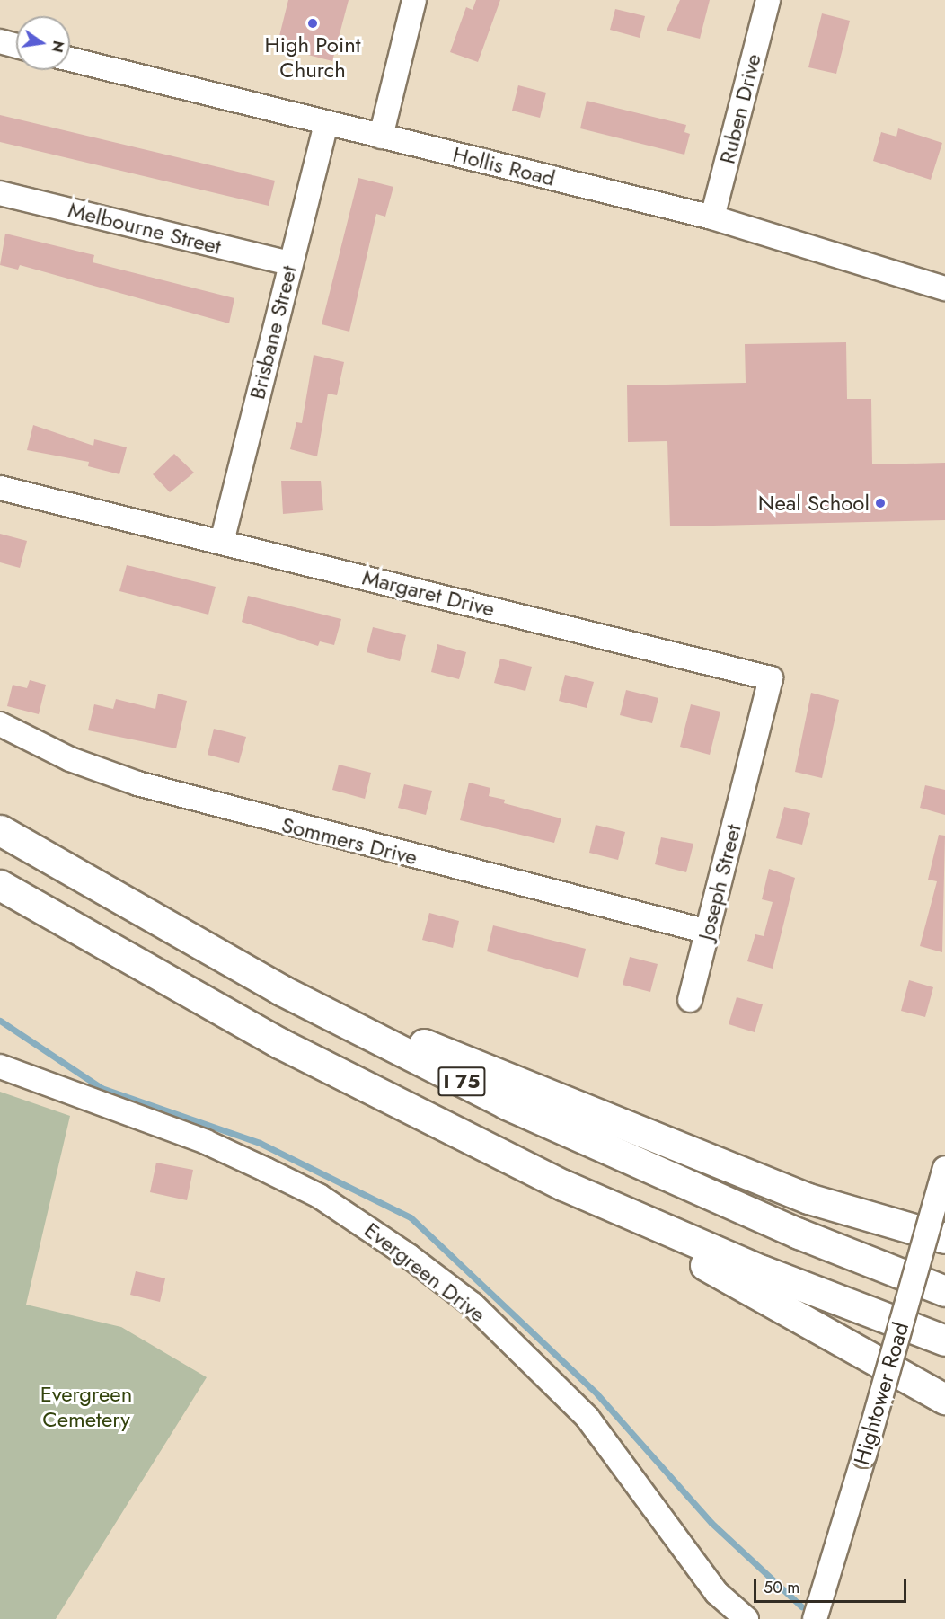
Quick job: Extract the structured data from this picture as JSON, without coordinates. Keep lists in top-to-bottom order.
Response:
{
  "streets": {
    "highway": ["I 75"],
    "street": [
      "Ruben Drive",
      "Hollis Road",
      "Melbourne Street",
      "Brisbane Street",
      "Margaret Drive",
      "Sommers Drive",
      "Joseph Street",
      "Evergreen Drive",
      "Hightower Road"
    ]
  },
  "crossings": [
    ["Ruben Drive", "Hollis Road"],
    ["Hollis Road", "Brisbane Street"],
    ["Melbourne Street", "Brisbane Street"],
    ["Brisbane Street", "Margaret Drive"],
    ["Margaret Drive", "Joseph Street"],
    ["Sommers Drive", "Joseph Street"]
  ],
  "parks": ["Evergreen Cemetery"],
  "places": ["High Point Church", "Neal School"],
  "scale_bar": "50 m",
  "north": "right"
}
